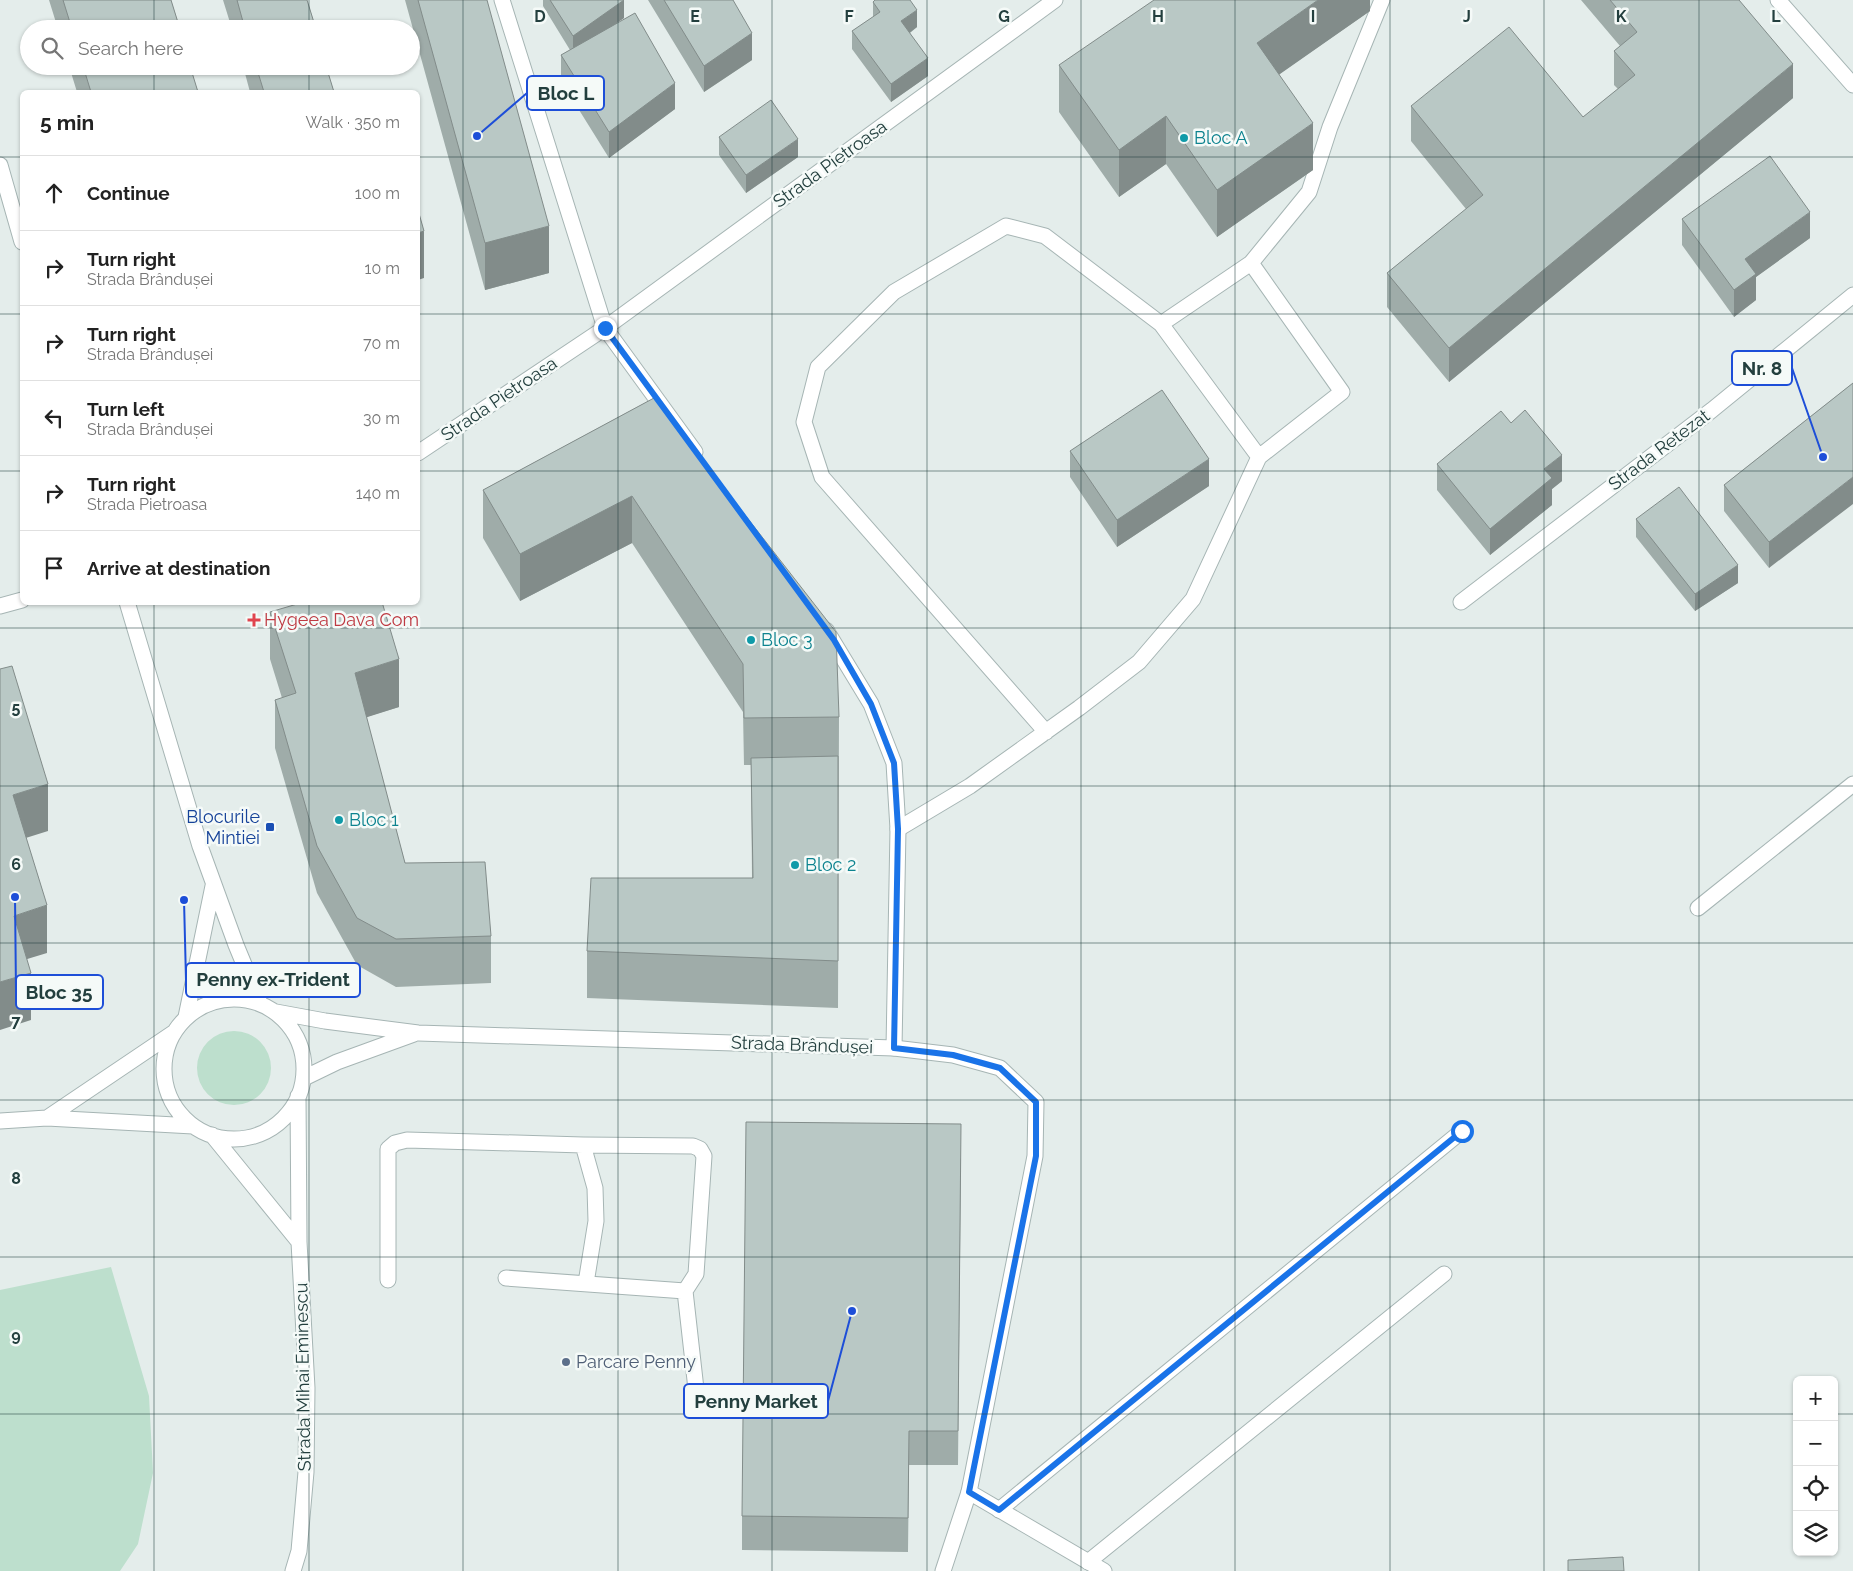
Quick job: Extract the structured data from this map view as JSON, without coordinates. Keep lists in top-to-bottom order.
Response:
{
  "streets": {
    "street": [
      "Strada Pietroasa",
      "Strada Retezat",
      "Strada Brândușei",
      "Strada Mihai Eminescu"
    ]
  },
  "crossings": [
    ["Strada Brândușei", "Strada Mihai Eminescu"]
  ],
  "places": {
    "other": [
      "Bloc L",
      "Bloc A",
      "Nr. 8",
      "Bloc 3",
      "Bloc 1",
      "Bloc 2",
      "Bloc 35",
      "Penny ex-Trident",
      "Penny Market",
      "Parcare Penny"
    ],
    "health": ["Hygeea Dava Com"],
    "transit": ["Blocurile Mintiei"]
  },
  "page": {
    "search": "Search here",
    "heading": ["5 min", "Walk · 350 m"],
    "list": [
      ["Continue", "100 m"],
      ["Turn right", "Strada Brândușei", "10 m"],
      ["Turn right", "Strada Brândușei", "70 m"],
      ["Turn left", "Strada Brândușei", "30 m"],
      ["Turn right", "Strada Pietroasa", "140 m"],
      "Arrive at destination"
    ],
    "map_buttons": ["+", "−"]
  },
  "grid": {
    "columns": [
      "D",
      "E",
      "F",
      "G",
      "H",
      "I",
      "J",
      "K",
      "L"
    ],
    "rows": [
      "5",
      "6",
      "7",
      "8",
      "9"
    ]
  }
}
